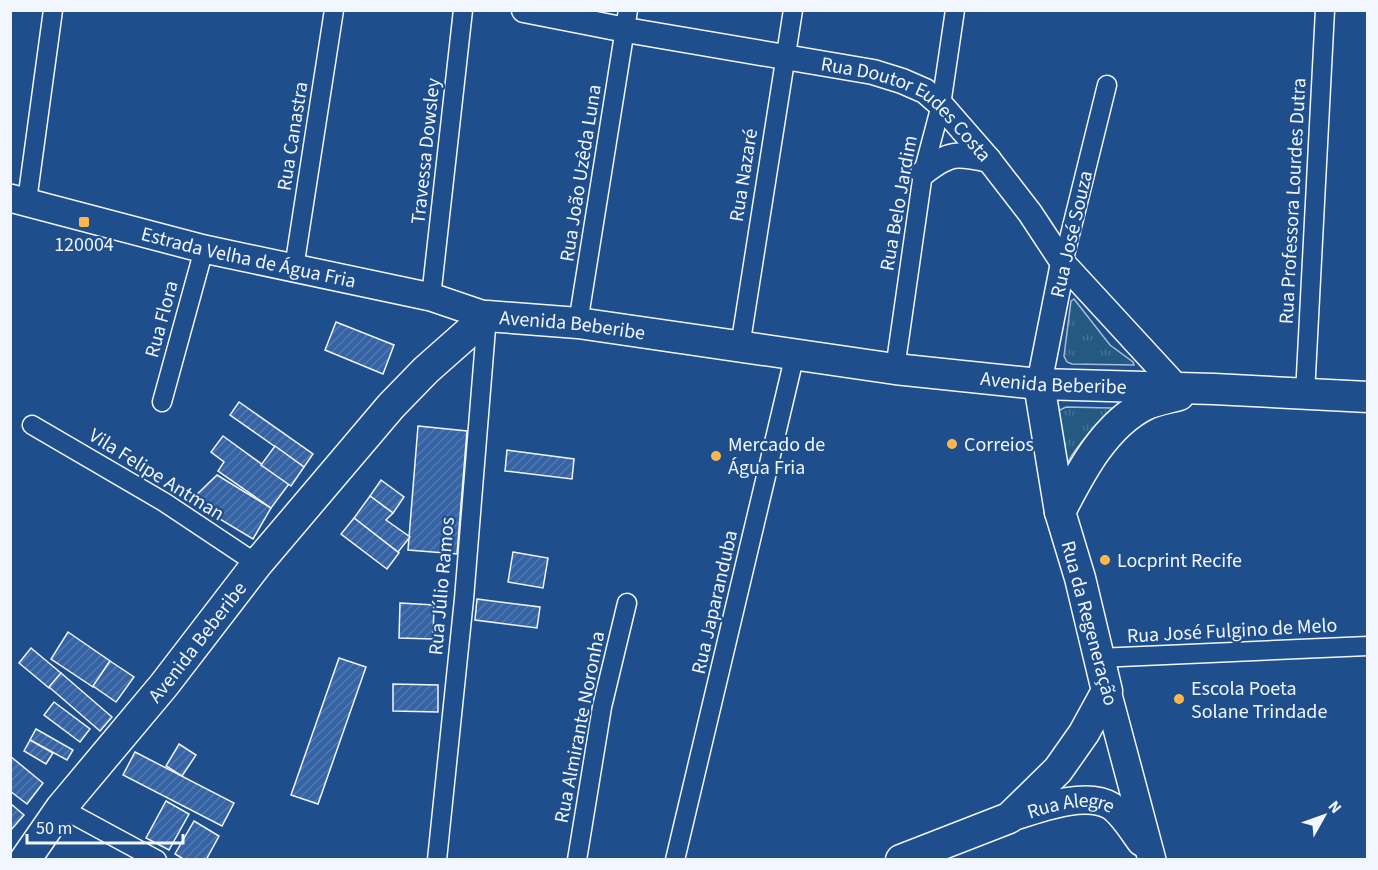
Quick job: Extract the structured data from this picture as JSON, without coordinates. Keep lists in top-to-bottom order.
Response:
{
  "streets": {
    "main road": [
      "Estrada Velha de Água Fria",
      "Avenida Beberibe",
      "Rua da Regeneração",
      "Rua Alegre"
    ],
    "street": [
      "Rua Doutor Eudes Costa",
      "Rua Canastra",
      "Travessa Dowsley",
      "Rua João Uzêda Luna",
      "Rua Nazaré",
      "Rua Professora Lourdes Dutra",
      "Rua Belo Jardim",
      "Rua José Souza",
      "Rua Flora",
      "Vila Felipe Antman",
      "Rua Júlio Ramos",
      "Rua Japaranduba",
      "Rua José Fulgino de Melo",
      "Rua Almirante Noronha"
    ]
  },
  "crossings": [
    ["Rua Doutor Eudes Costa", "Rua João Uzêda Luna"],
    ["Rua Doutor Eudes Costa", "Rua Nazaré"],
    ["Rua Doutor Eudes Costa", "Rua Belo Jardim"],
    ["Rua Doutor Eudes Costa", "Rua José Souza"],
    ["Rua Doutor Eudes Costa", "Avenida Beberibe"],
    ["Rua Canastra", "Estrada Velha de Água Fria"],
    ["Travessa Dowsley", "Estrada Velha de Água Fria"],
    ["Rua João Uzêda Luna", "Avenida Beberibe"],
    ["Rua Nazaré", "Avenida Beberibe"],
    ["Rua Professora Lourdes Dutra", "Avenida Beberibe"],
    ["Rua Belo Jardim", "Avenida Beberibe"],
    ["Rua José Souza", "Avenida Beberibe"],
    ["Rua José Souza", "Rua da Regeneração"],
    ["Estrada Velha de Água Fria", "Rua Flora"],
    ["Estrada Velha de Água Fria", "Avenida Beberibe"],
    ["Estrada Velha de Água Fria", "Rua Júlio Ramos"],
    ["Avenida Beberibe", "Vila Felipe Antman"],
    ["Avenida Beberibe", "Rua Júlio Ramos"],
    ["Avenida Beberibe", "Rua Japaranduba"],
    ["Avenida Beberibe", "Rua da Regeneração"],
    ["Rua da Regeneração", "Rua José Fulgino de Melo"],
    ["Rua da Regeneração", "Rua Alegre"]
  ],
  "places": {
    "transit": ["120004"],
    "other": [
      "Correios",
      "Mercado de Água Fria",
      "Locprint Recife",
      "Escola Poeta Solane Trindade"
    ]
  },
  "scale_bar": "50 m",
  "north": "top right"
}
